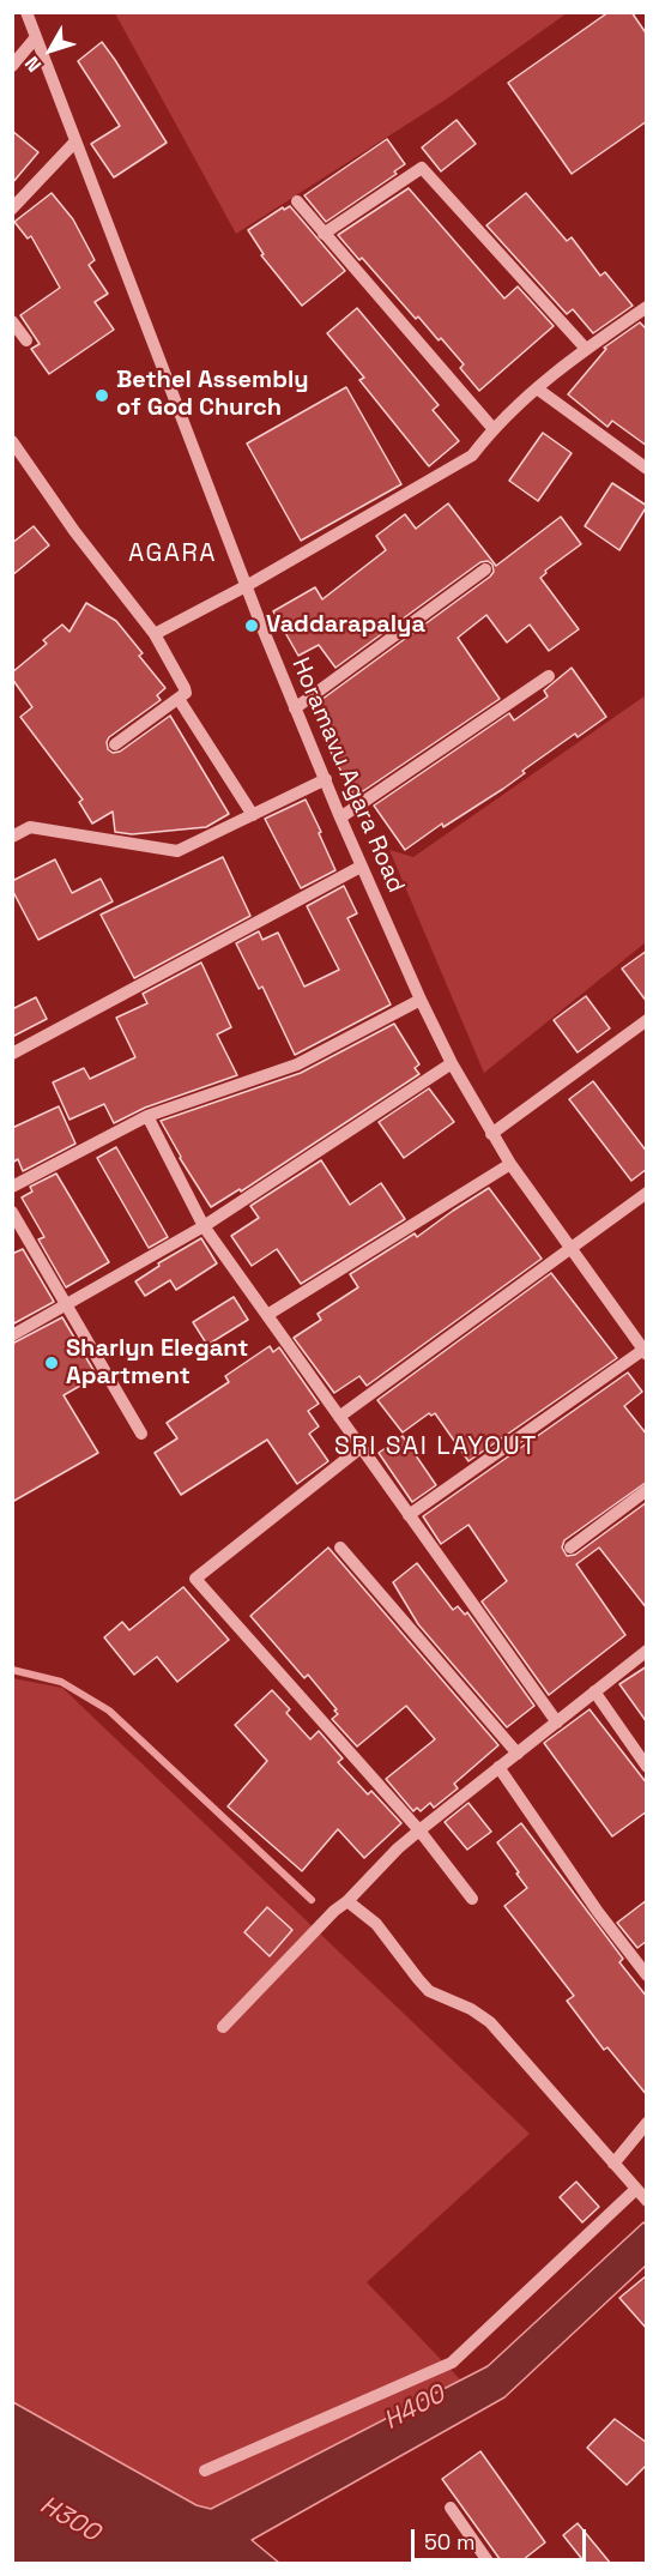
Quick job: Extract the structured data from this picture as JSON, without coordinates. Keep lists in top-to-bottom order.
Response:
{
  "streets": {
    "street": ["Horamavu Agara Road"]
  },
  "districts": ["AGARA", "SRI SAI LAYOUT"],
  "water": ["H400", "H300"],
  "places": ["Bethel Assembly of God Church", "Vaddarapalya", "Sharlyn Elegant Apartment"],
  "scale_bar": "50 m",
  "north": "bottom left"
}
